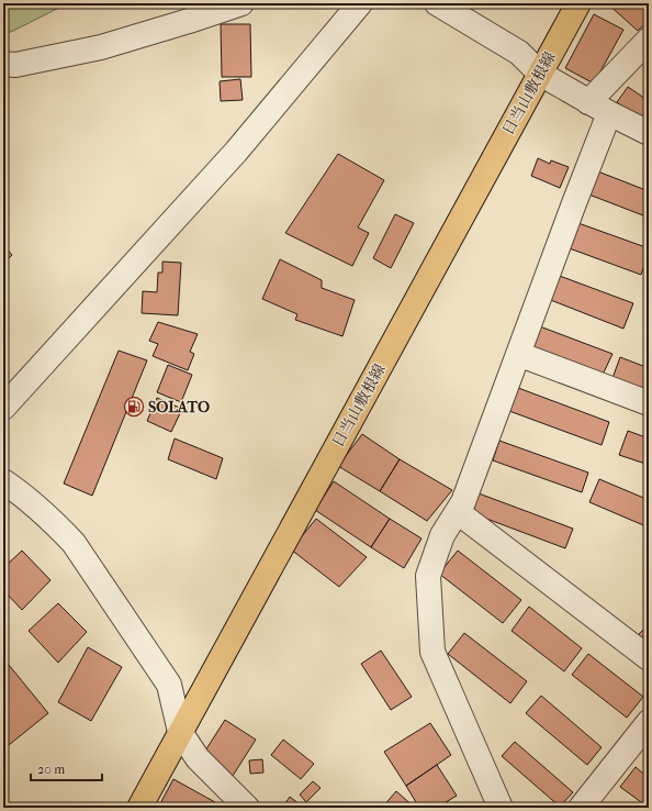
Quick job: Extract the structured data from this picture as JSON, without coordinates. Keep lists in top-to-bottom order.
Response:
{
  "streets": {
    "main road": ["日当山敷根線"]
  },
  "places": {
    "fuel station": ["SOLATO"]
  },
  "scale_bar": "20 m"
}
